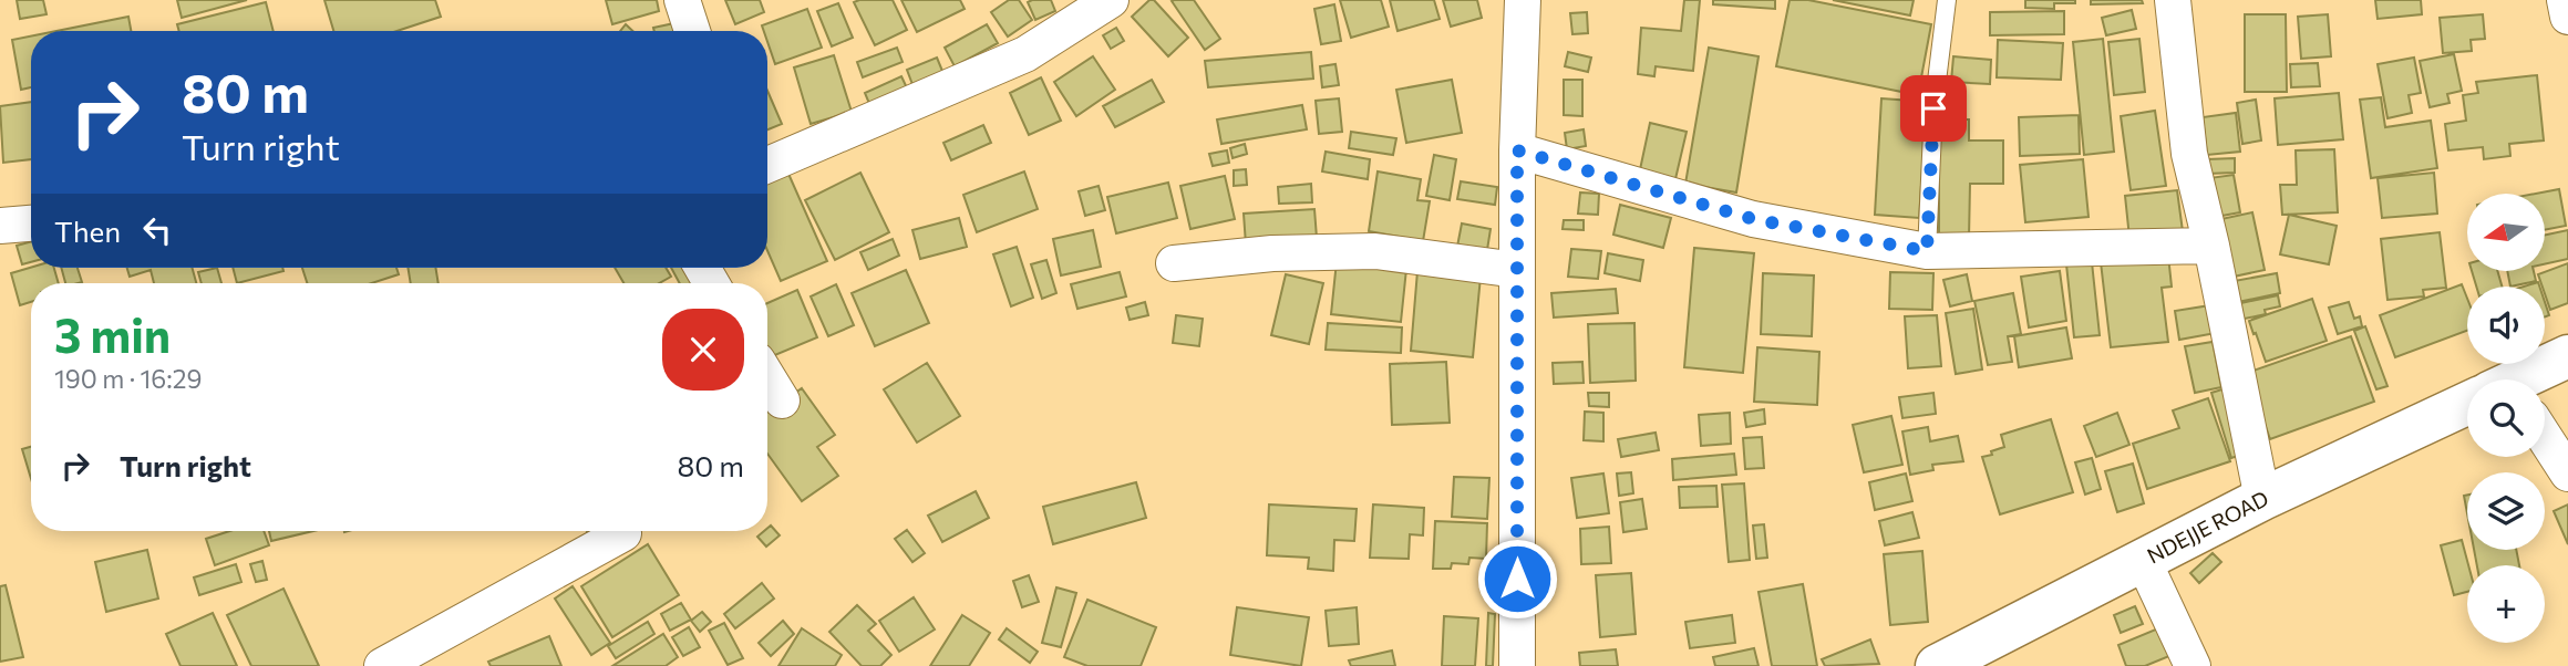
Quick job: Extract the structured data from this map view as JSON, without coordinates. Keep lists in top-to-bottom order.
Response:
{
  "streets": {
    "street": ["NDEJJE ROAD"]
  },
  "north": "left",
  "page": {
    "turn": ["80 m", "Turn right"],
    "map_buttons": "+",
    "then": "Then",
    "heading": ["3 min", "190 m · 16:29"],
    "list": [
      {
        "name": "Turn right",
        "value": "80 m"
      }
    ]
  }
}
